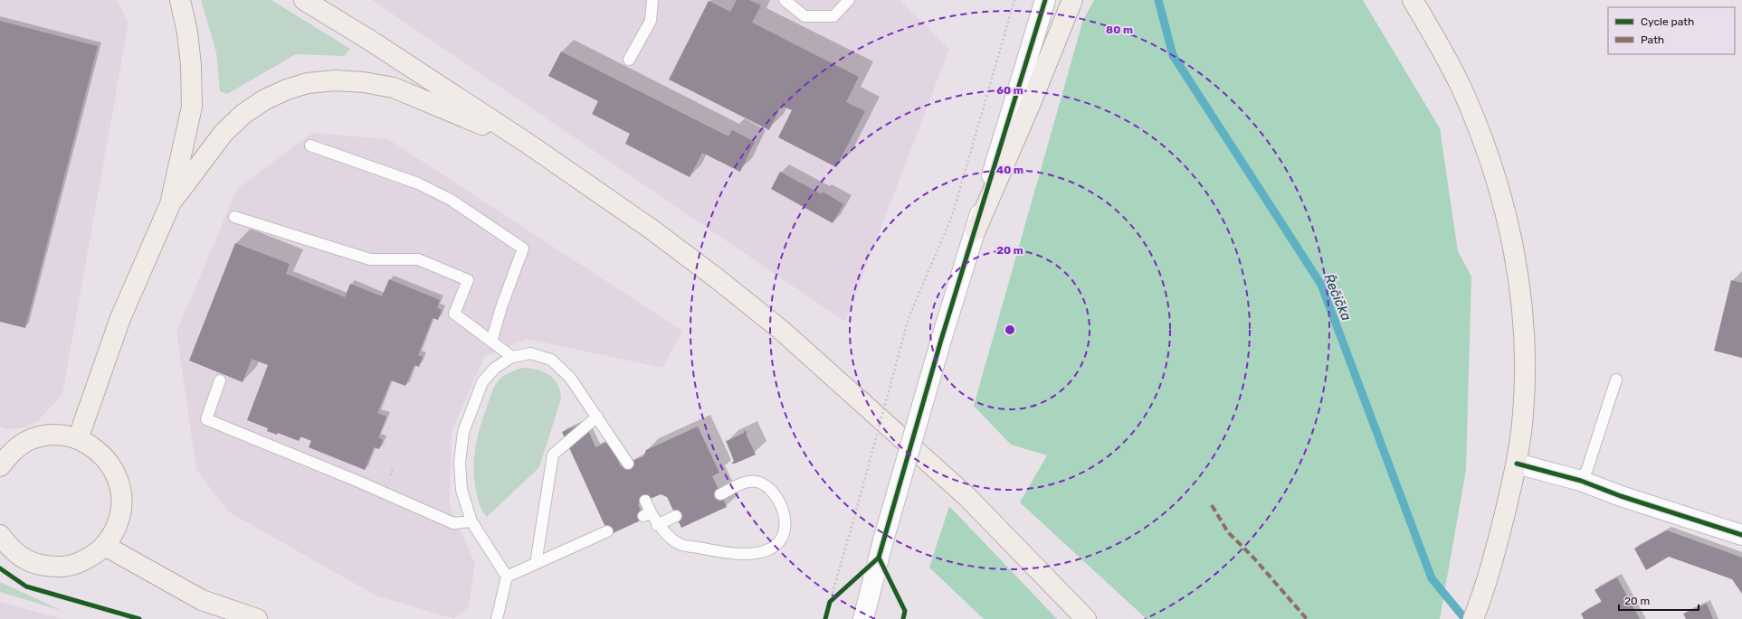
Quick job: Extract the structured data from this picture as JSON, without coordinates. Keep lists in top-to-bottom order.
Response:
{
  "water": ["Řečička"],
  "legend": ["Cycle path", "Path"],
  "scale_bar": "20 m",
  "rings": [
    "80 m",
    "60 m",
    "40 m",
    "20 m"
  ]
}
